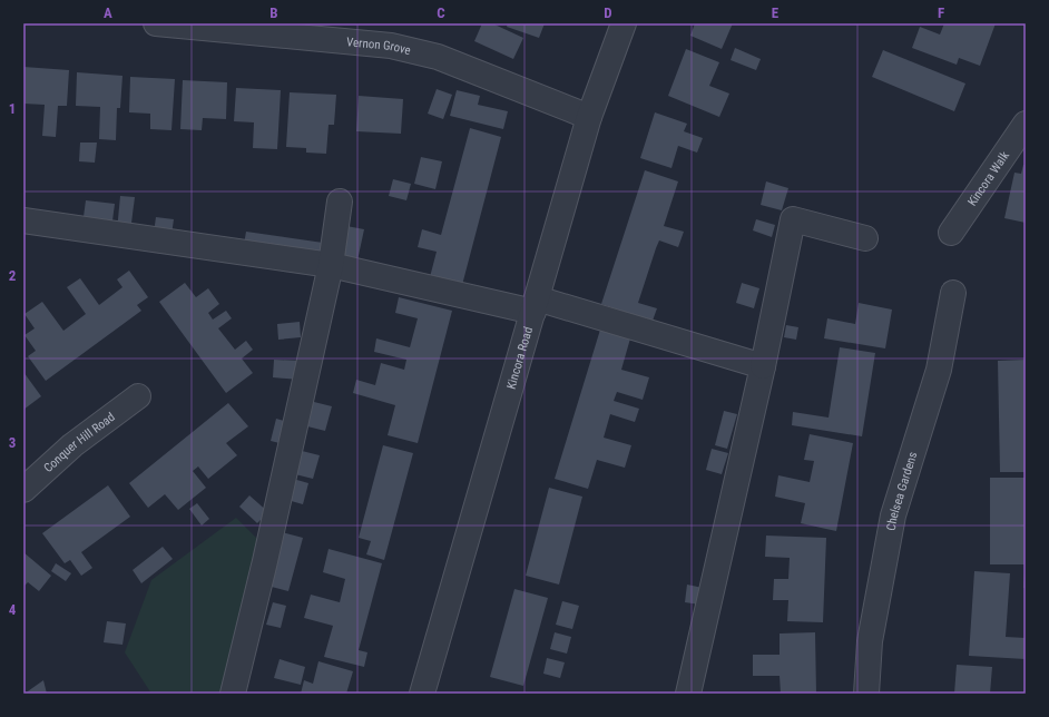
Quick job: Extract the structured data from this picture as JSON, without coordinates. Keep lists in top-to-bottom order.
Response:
{
  "streets": {
    "street": [
      "Vernon Grove",
      "Kincora Walk",
      "Kincora Road",
      "Conquer Hill Road",
      "Chelsea Gardens"
    ]
  },
  "crossings": [
    ["Vernon Grove", "Kincora Road"]
  ],
  "grid": {
    "columns": [
      "A",
      "B",
      "C",
      "D",
      "E",
      "F"
    ],
    "rows": [
      "1",
      "2",
      "3",
      "4"
    ]
  }
}
